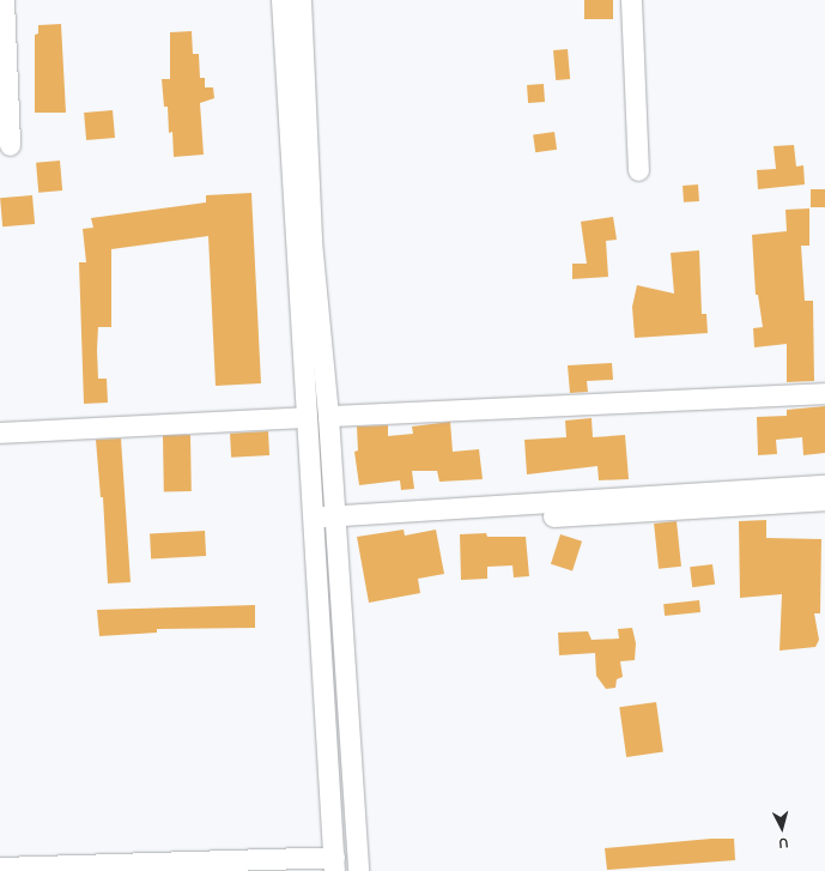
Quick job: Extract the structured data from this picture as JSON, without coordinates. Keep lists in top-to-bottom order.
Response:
{
  "north": "bottom"
}
